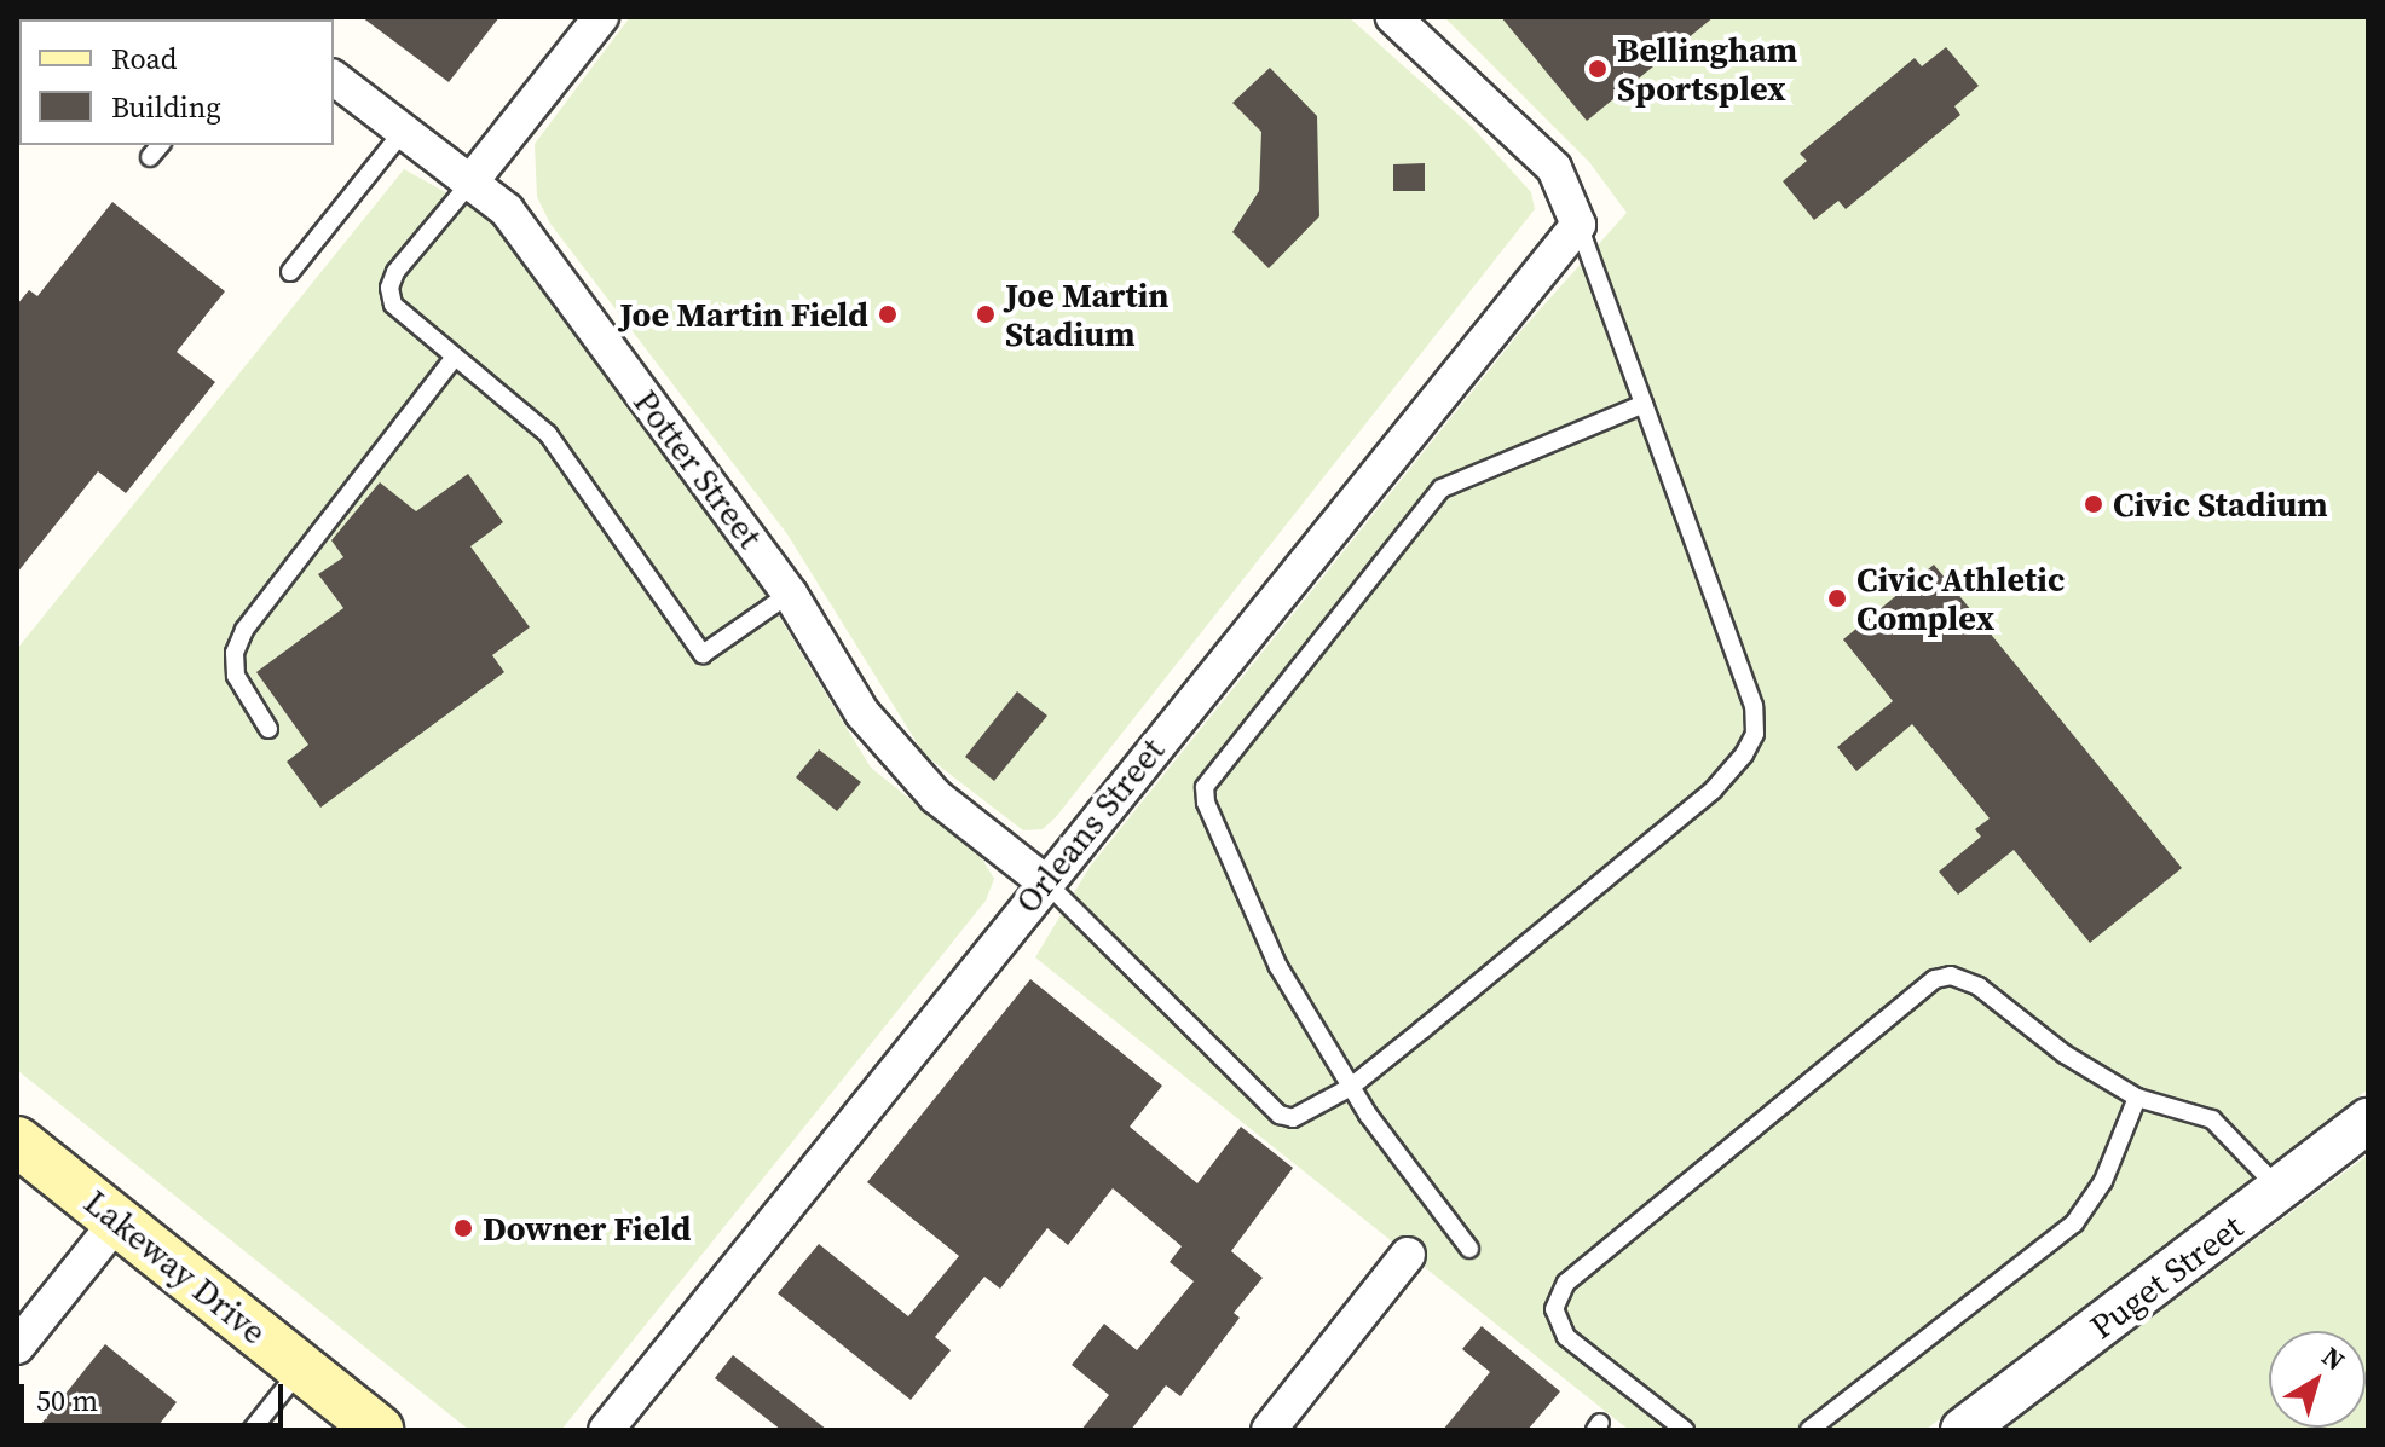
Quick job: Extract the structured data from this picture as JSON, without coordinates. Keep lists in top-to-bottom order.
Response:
{
  "streets": {
    "main road": ["Lakeway Drive"],
    "street": ["Potter Street", "Orleans Street", "Puget Street"]
  },
  "crossings": [
    ["Potter Street", "Orleans Street"]
  ],
  "places": [
    "Bellingham Sportsplex",
    "Joe Martin Field",
    "Joe Martin Stadium",
    "Civic Stadium",
    "Civic Athletic Complex",
    "Downer Field"
  ],
  "legend": ["Road", "Building"],
  "scale_bar": "50 m",
  "north": "top right"
}
